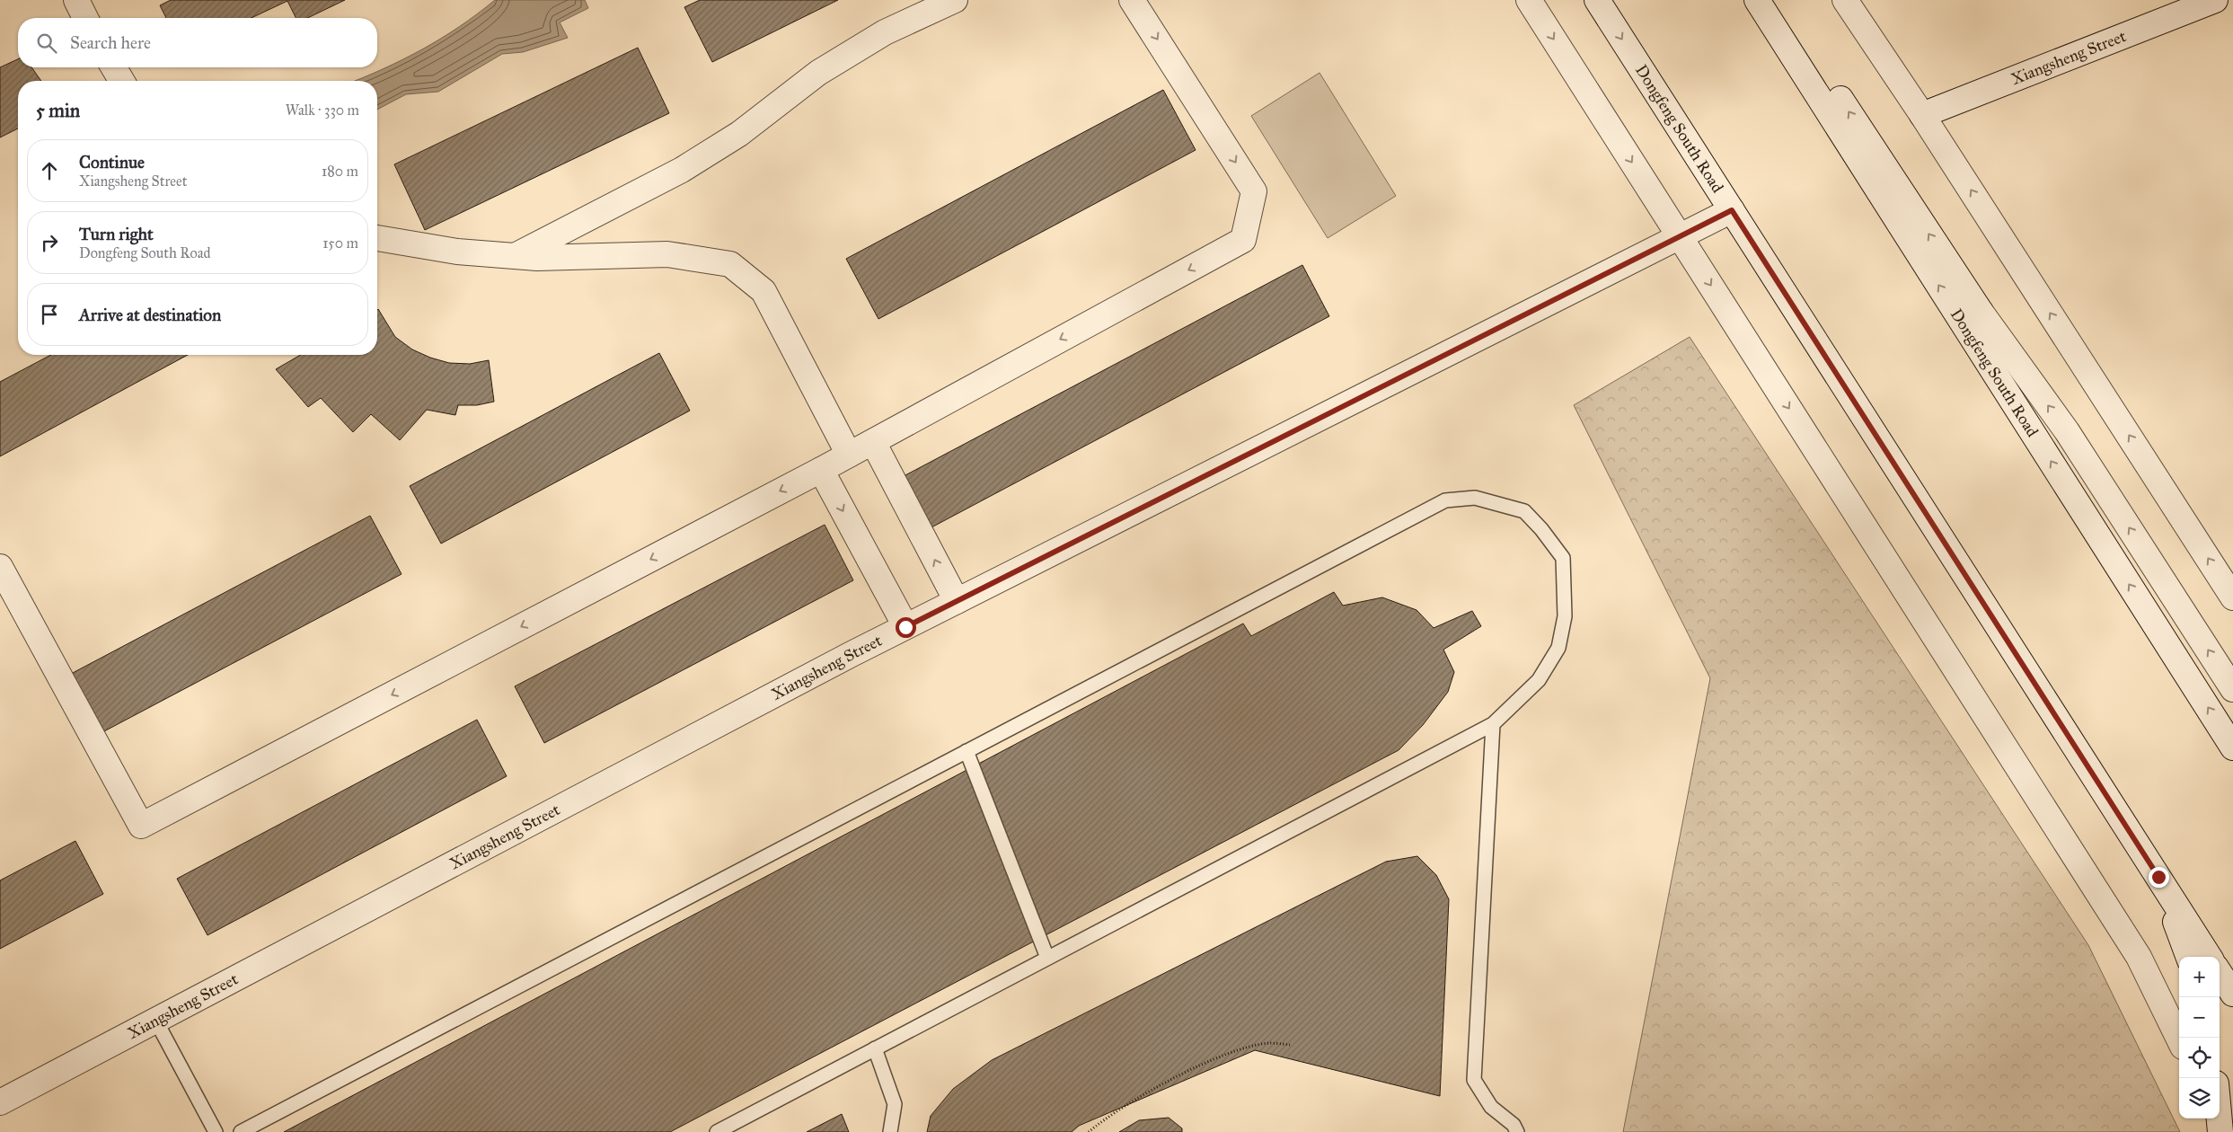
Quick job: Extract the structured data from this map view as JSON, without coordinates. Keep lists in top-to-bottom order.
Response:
{
  "streets": {
    "street": ["Xiangsheng Street", "Dongfeng South Road"]
  },
  "crossings": [
    ["Xiangsheng Street", "Dongfeng South Road"]
  ],
  "page": {
    "search": "Search here",
    "heading": ["5 min", "Walk · 330 m"],
    "list": [
      ["Continue", "Xiangsheng Street", "180 m"],
      ["Turn right", "Dongfeng South Road", "150 m"],
      "Arrive at destination"
    ],
    "map_buttons": ["+", "−"]
  }
}
